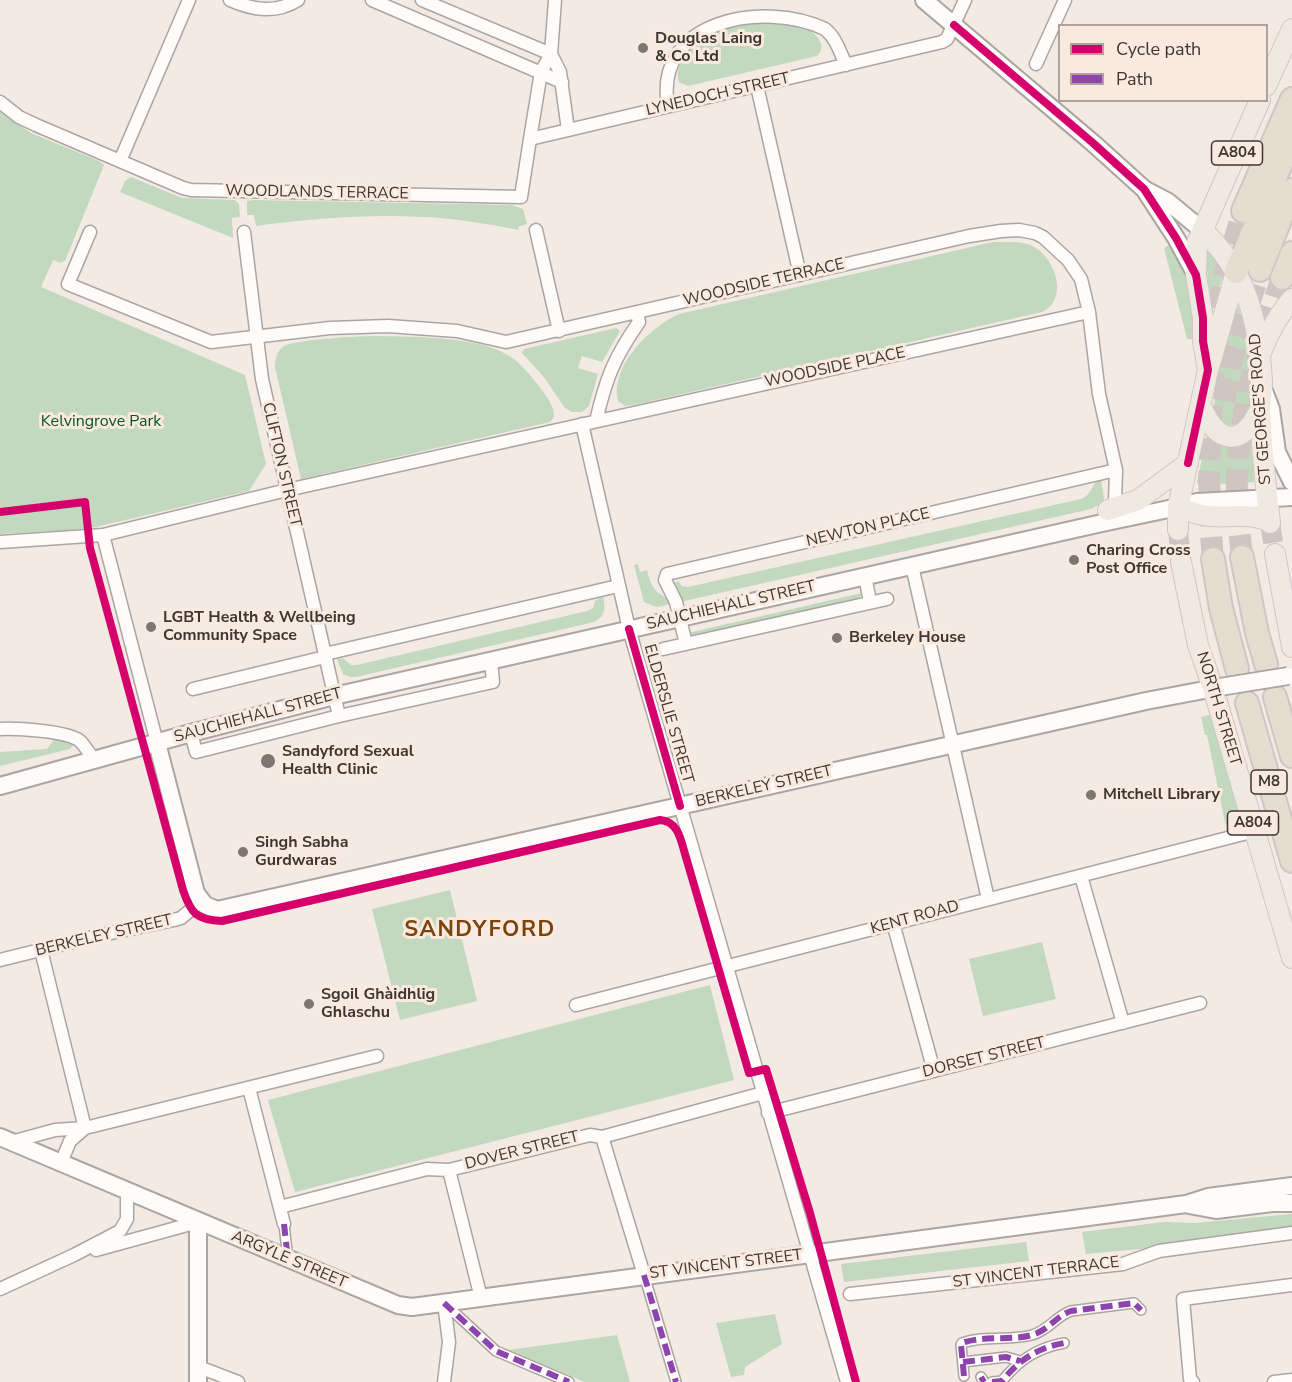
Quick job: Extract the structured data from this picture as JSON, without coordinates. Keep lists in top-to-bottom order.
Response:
{
  "streets": {
    "highway": ["M8"],
    "main road": ["A804", "ST GEORGE'S ROAD", "NORTH STREET"],
    "street": [
      "LYNEDOCH STREET",
      "WOODLANDS TERRACE",
      "WOODSIDE TERRACE",
      "WOODSIDE PLACE",
      "CLIFTON STREET",
      "NEWTON PLACE",
      "SAUCHIEHALL STREET",
      "ELDERSLIE STREET",
      "BERKELEY STREET",
      "KENT ROAD",
      "DORSET STREET",
      "DOVER STREET",
      "ARGYLE STREET",
      "ST VINCENT STREET",
      "ST VINCENT TERRACE"
    ]
  },
  "crossings": [
    ["LYNEDOCH STREET", "WOODLANDS TERRACE"],
    ["A804", "ST GEORGE'S ROAD"],
    ["WOODSIDE TERRACE", "WOODSIDE PLACE"],
    ["WOODSIDE TERRACE", "CLIFTON STREET"],
    ["WOODSIDE TERRACE", "NEWTON PLACE"],
    ["WOODSIDE PLACE", "CLIFTON STREET"],
    ["WOODSIDE PLACE", "ELDERSLIE STREET"],
    ["ST GEORGE'S ROAD", "SAUCHIEHALL STREET"],
    ["CLIFTON STREET", "SAUCHIEHALL STREET"],
    ["NEWTON PLACE", "SAUCHIEHALL STREET"],
    ["SAUCHIEHALL STREET", "ELDERSLIE STREET"],
    ["NORTH STREET", "BERKELEY STREET"],
    ["NORTH STREET", "KENT ROAD"],
    ["ELDERSLIE STREET", "BERKELEY STREET"],
    ["ELDERSLIE STREET", "KENT ROAD"],
    ["ELDERSLIE STREET", "DORSET STREET"],
    ["ELDERSLIE STREET", "DOVER STREET"],
    ["ELDERSLIE STREET", "ST VINCENT STREET"],
    ["ARGYLE STREET", "ST VINCENT STREET"]
  ],
  "districts": ["SANDYFORD"],
  "parks": ["Kelvingrove Park"],
  "places": [
    "Douglas Laing & Co Ltd",
    "Charing Cross Post Office",
    "LGBT Health & Wellbeing Community Space",
    "Berkeley House",
    "Sandyford Sexual Health Clinic",
    "Mitchell Library",
    "Singh Sabha Gurdwaras",
    "Sgoil Ghàidhlig Ghlaschu"
  ],
  "legend": ["Cycle path", "Path"]
}
